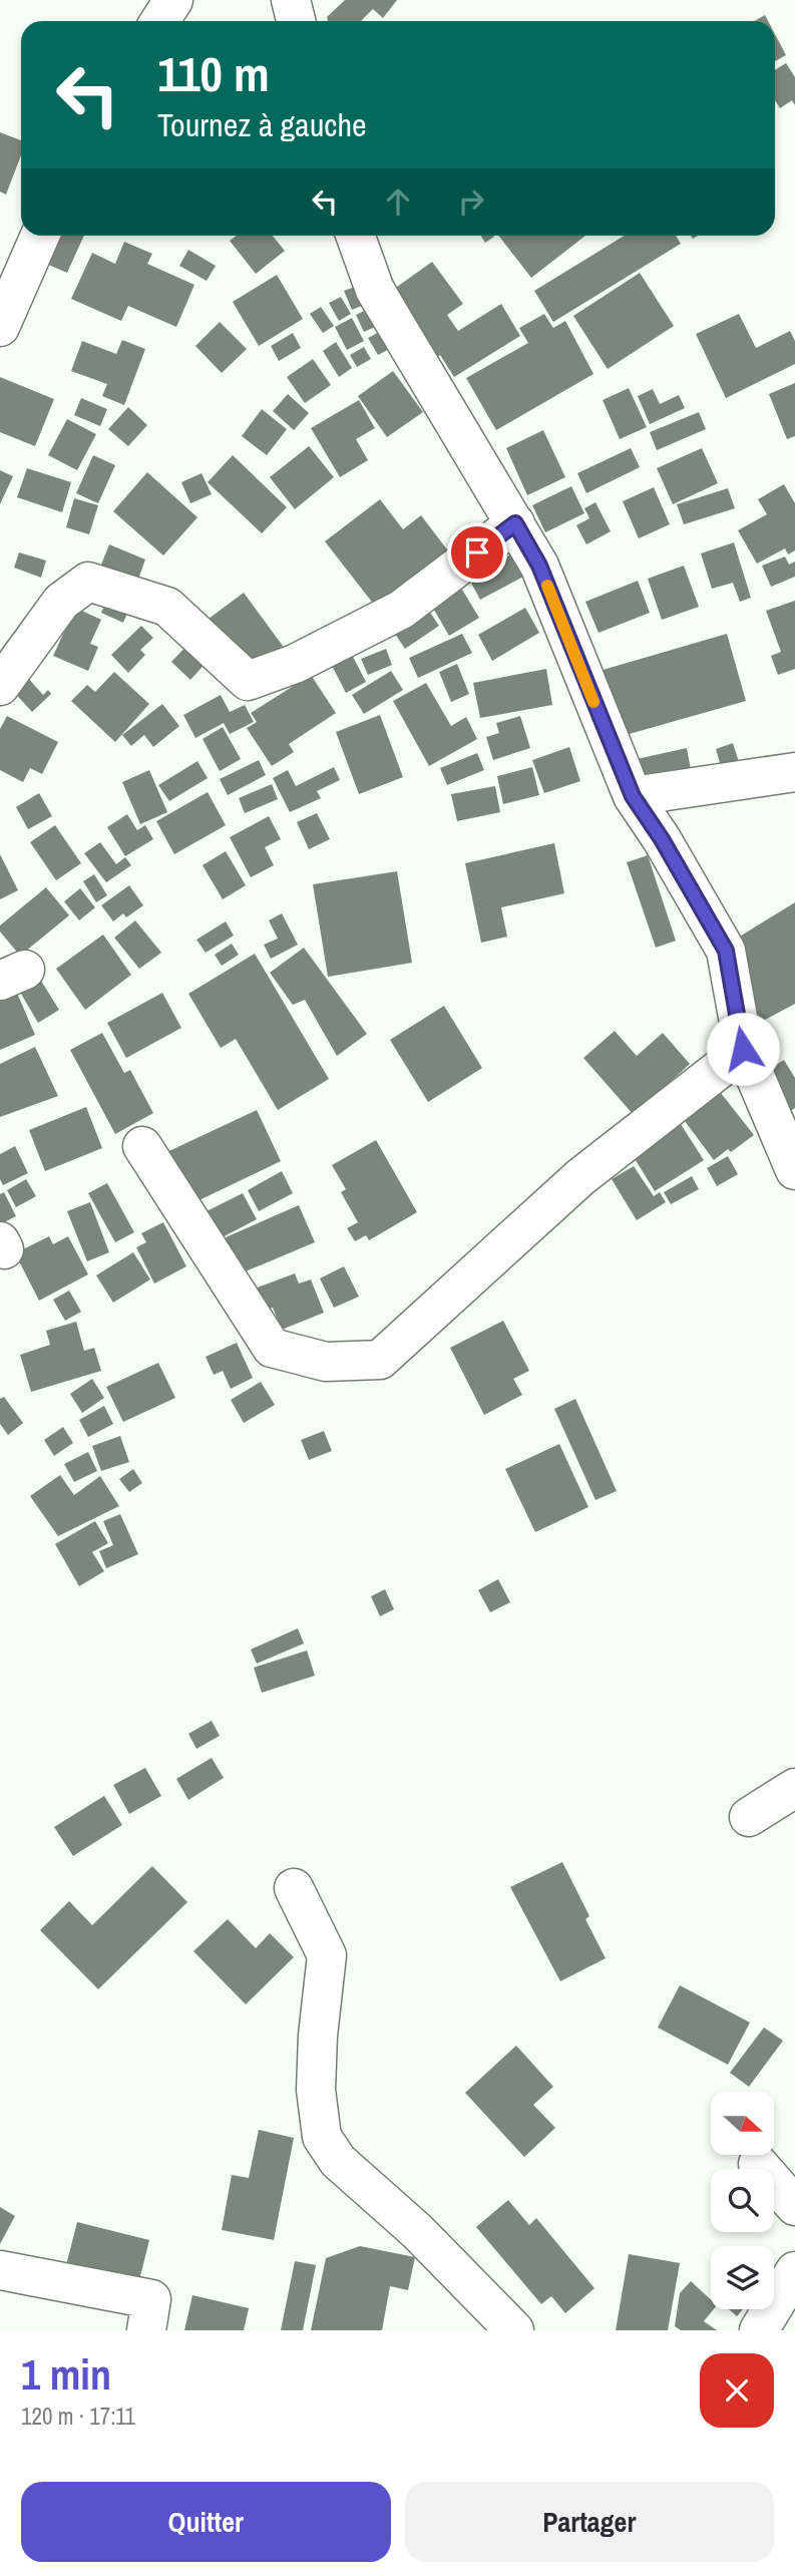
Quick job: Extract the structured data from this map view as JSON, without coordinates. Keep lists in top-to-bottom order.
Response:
{
  "north": "right",
  "page": {
    "turn": ["110 m", "Tournez à gauche"],
    "heading": ["1 min", "120 m · 17:11"],
    "buttons": ["Quitter", "Partager"]
  }
}
